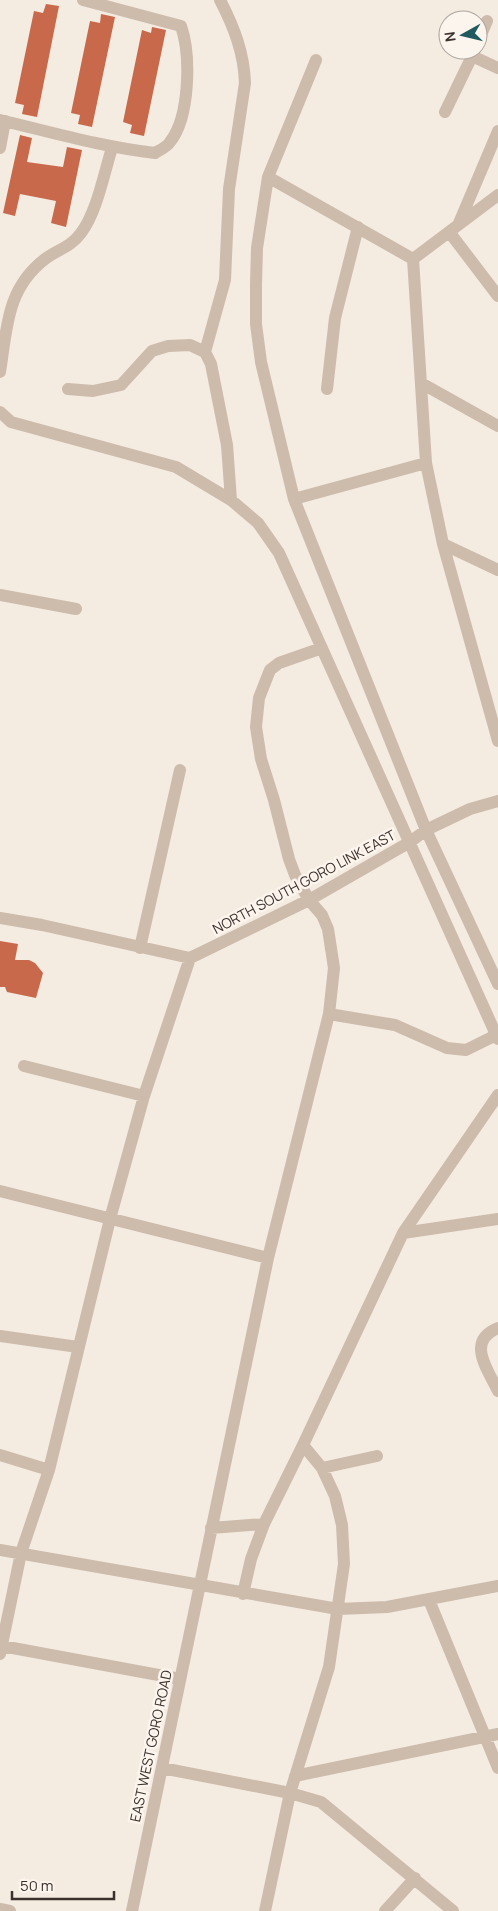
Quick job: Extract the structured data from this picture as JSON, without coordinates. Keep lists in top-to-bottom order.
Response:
{
  "streets": {
    "street": ["NORTH SOUTH GORO LINK EAST", "EAST WEST GORO ROAD"]
  },
  "crossings": [
    ["NORTH SOUTH GORO LINK EAST", "EAST WEST GORO ROAD"]
  ],
  "scale_bar": "50 m",
  "north": "left"
}
